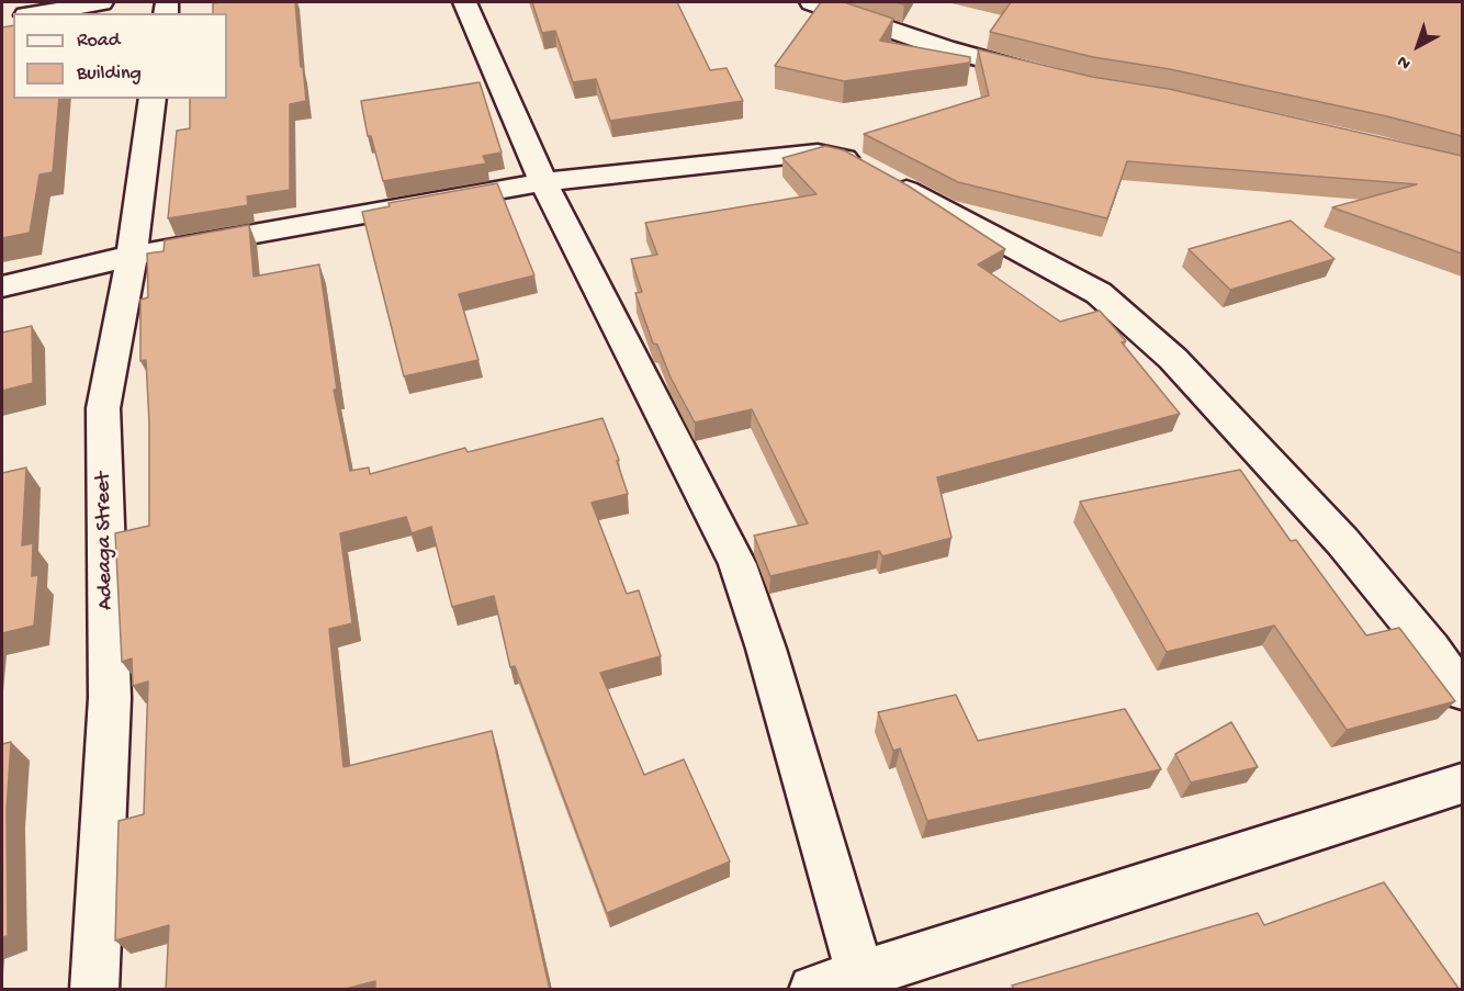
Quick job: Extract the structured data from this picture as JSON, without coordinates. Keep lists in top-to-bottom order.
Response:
{
  "streets": {
    "street": ["Adeaga Street"]
  },
  "legend": ["Road", "Building"],
  "north": "bottom left"
}
